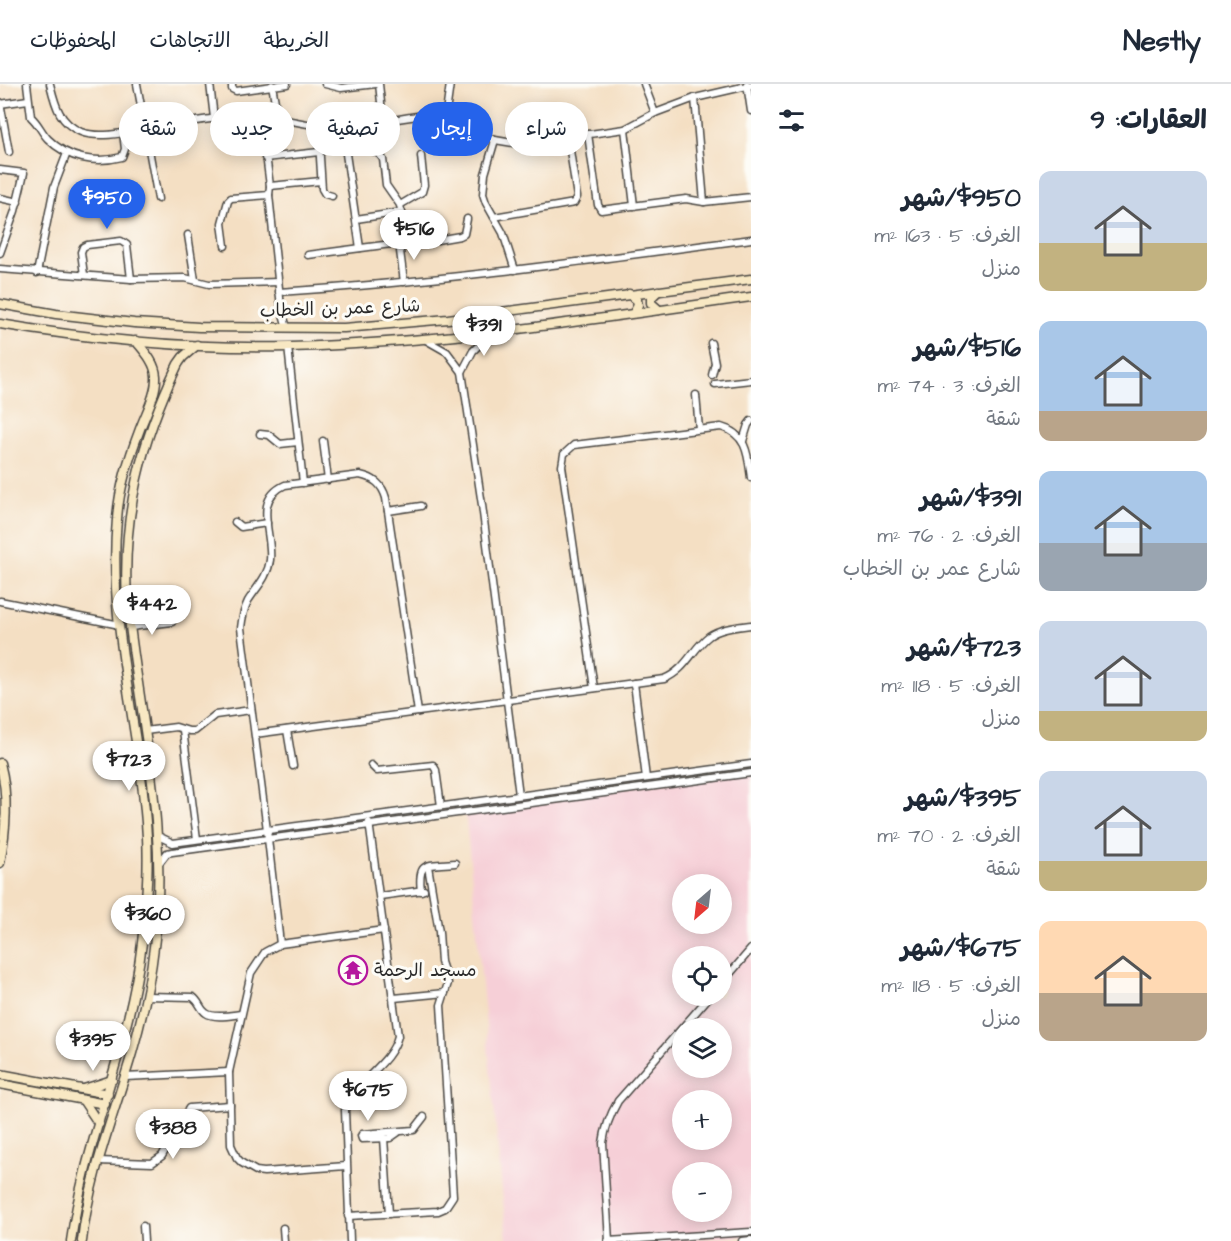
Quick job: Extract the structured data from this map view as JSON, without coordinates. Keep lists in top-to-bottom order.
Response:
{
  "streets": {
    "street": ["شارع عمر بن الخطاب"]
  },
  "places": {
    "temple": ["مسجد الرحمة"]
  },
  "north": "bottom left",
  "page": {
    "header": "Nestly",
    "nav": ["الخريطة", "الاتجاهات", "المحفوظات"],
    "heading": "العقارات: 9",
    "chip": [
      "شراء",
      "إيجار",
      "تصفية",
      "جديد",
      "شقة"
    ],
    "list": [
      {
        "name": "$950/شهر",
        "note": "الغرف: 5 · 163 m² · منزل"
      },
      {
        "name": "$516/شهر",
        "note": "الغرف: 3 · 74 m² · شقة"
      },
      {
        "name": "$391/شهر",
        "note": "الغرف: 2 · 76 m² · شارع عمر بن الخطاب"
      },
      {
        "name": "$723/شهر",
        "note": "الغرف: 5 · 118 m² · منزل"
      },
      {
        "name": "$395/شهر",
        "note": "الغرف: 2 · 70 m² · شقة"
      },
      {
        "name": "$675/شهر",
        "note": "الغرف: 5 · 118 m² · منزل"
      }
    ],
    "price": [
      "$950",
      "$516",
      "$391",
      "$442",
      "$723",
      "$360",
      "$395",
      "$675",
      "$388"
    ],
    "map_buttons": ["+", "−"]
  }
}
